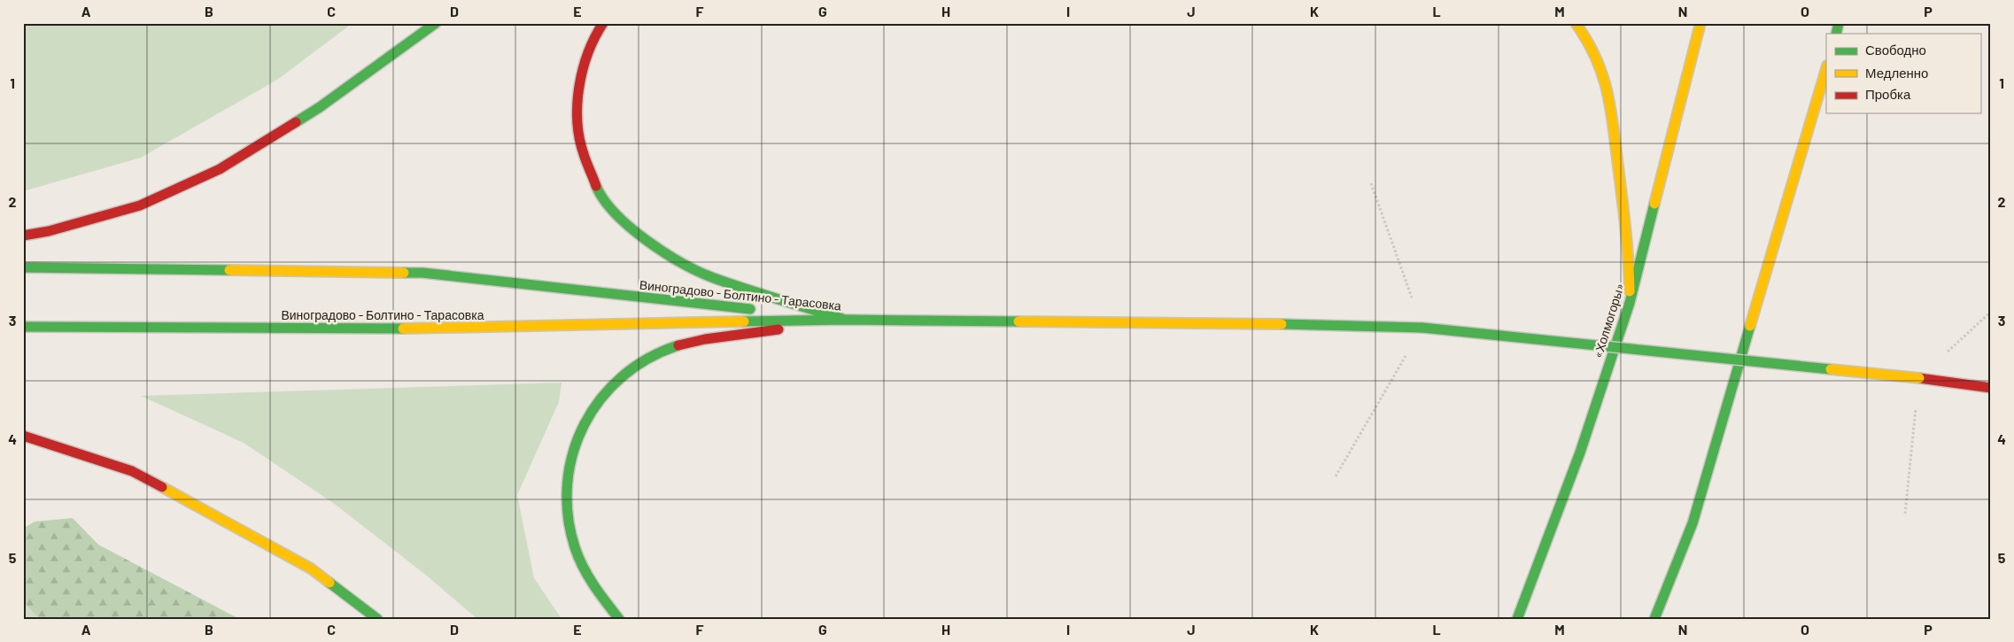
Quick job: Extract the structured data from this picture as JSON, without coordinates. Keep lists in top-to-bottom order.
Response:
{
  "streets": {
    "main road": ["Виноградово - Болтино - Тарасовка", "«Холмогоры»"]
  },
  "legend": ["Свободно", "Медленно", "Пробка"],
  "grid": {
    "columns": [
      "A",
      "B",
      "C",
      "D",
      "E",
      "F",
      "G",
      "H",
      "I",
      "J",
      "K",
      "L",
      "M",
      "N",
      "O",
      "P"
    ],
    "rows": [
      "1",
      "2",
      "3",
      "4",
      "5"
    ]
  }
}
